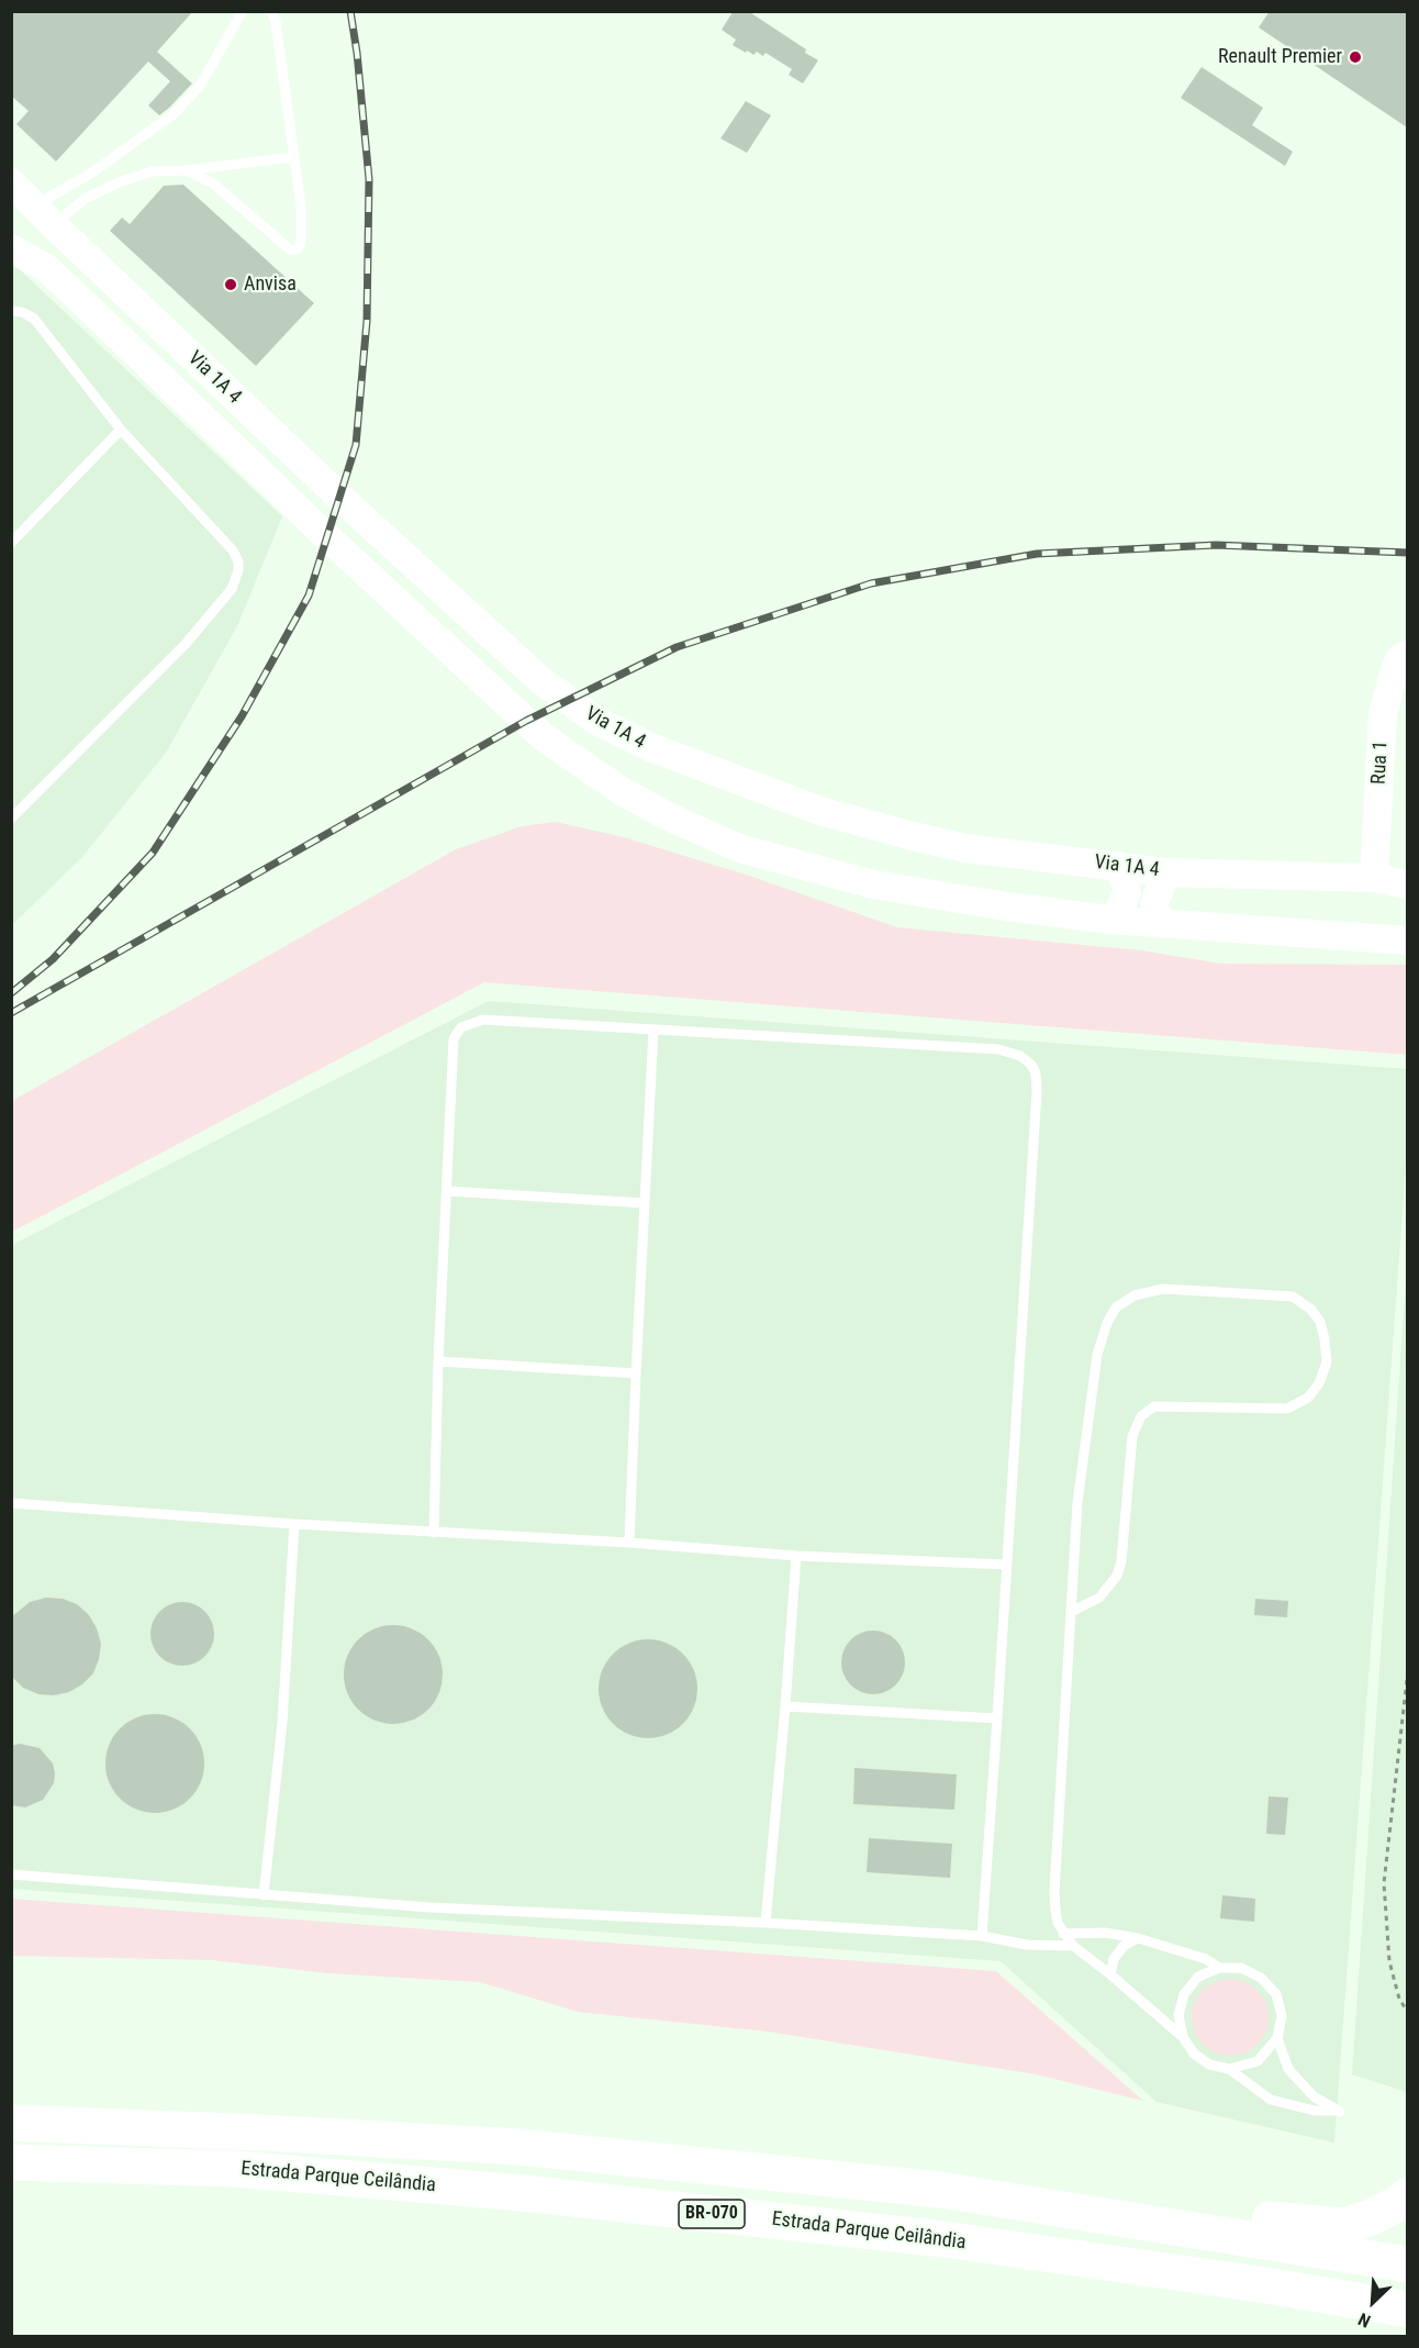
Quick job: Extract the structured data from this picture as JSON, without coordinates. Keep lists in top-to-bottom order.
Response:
{
  "streets": {
    "highway": ["Estrada Parque Ceilândia", "BR-070"],
    "main road": ["Via 1A 4", "Rua 1"]
  },
  "crossings": [
    ["Via 1A 4", "Rua 1"]
  ],
  "places": ["Renault Premier", "Anvisa"],
  "north": "bottom left"
}
